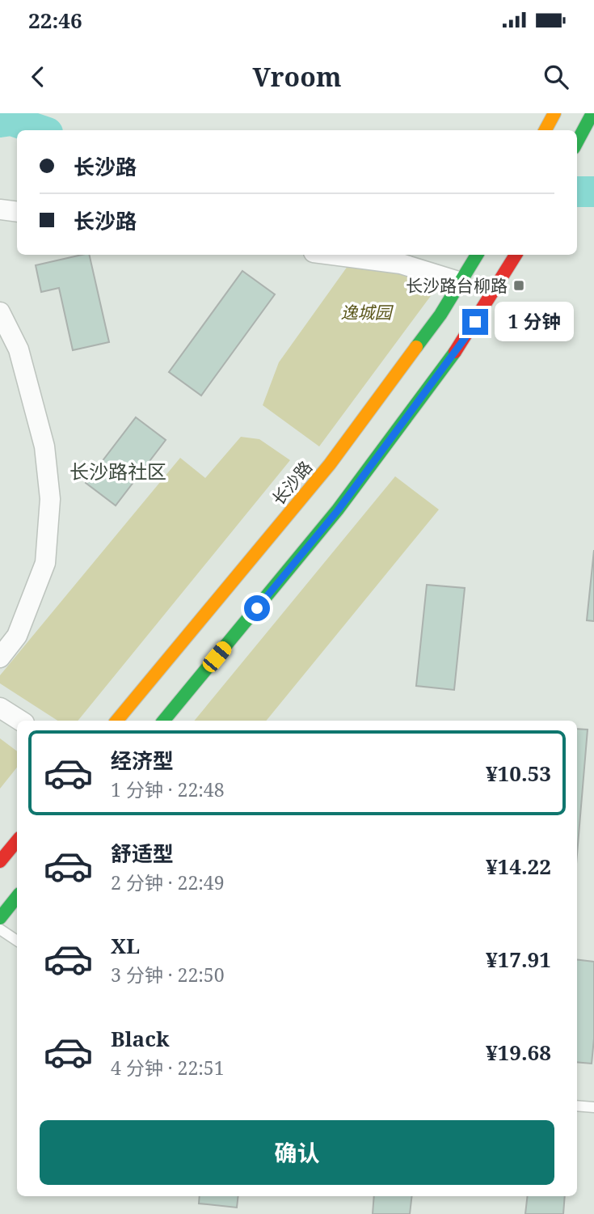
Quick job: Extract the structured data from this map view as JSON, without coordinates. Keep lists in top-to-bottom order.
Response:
{
  "streets": {
    "main road": ["长沙路"]
  },
  "districts": ["长沙路社区"],
  "parks": ["逸城园"],
  "places": {
    "transit": ["长沙路台柳路"]
  },
  "page": {
    "status": "22:46",
    "header": "Vroom",
    "banner": ["长沙路", "长沙路"],
    "bubble": "1 分钟",
    "list": [
      {
        "name": "经济型",
        "note": "1 分钟 · 22:48",
        "value": "¥10.53"
      },
      {
        "name": "舒适型",
        "note": "2 分钟 · 22:49",
        "value": "¥14.22"
      },
      {
        "name": "XL",
        "note": "3 分钟 · 22:50",
        "value": "¥17.91"
      },
      {
        "name": "Black",
        "note": "4 分钟 · 22:51",
        "value": "¥19.68"
      }
    ],
    "buttons": "确认"
  }
}
